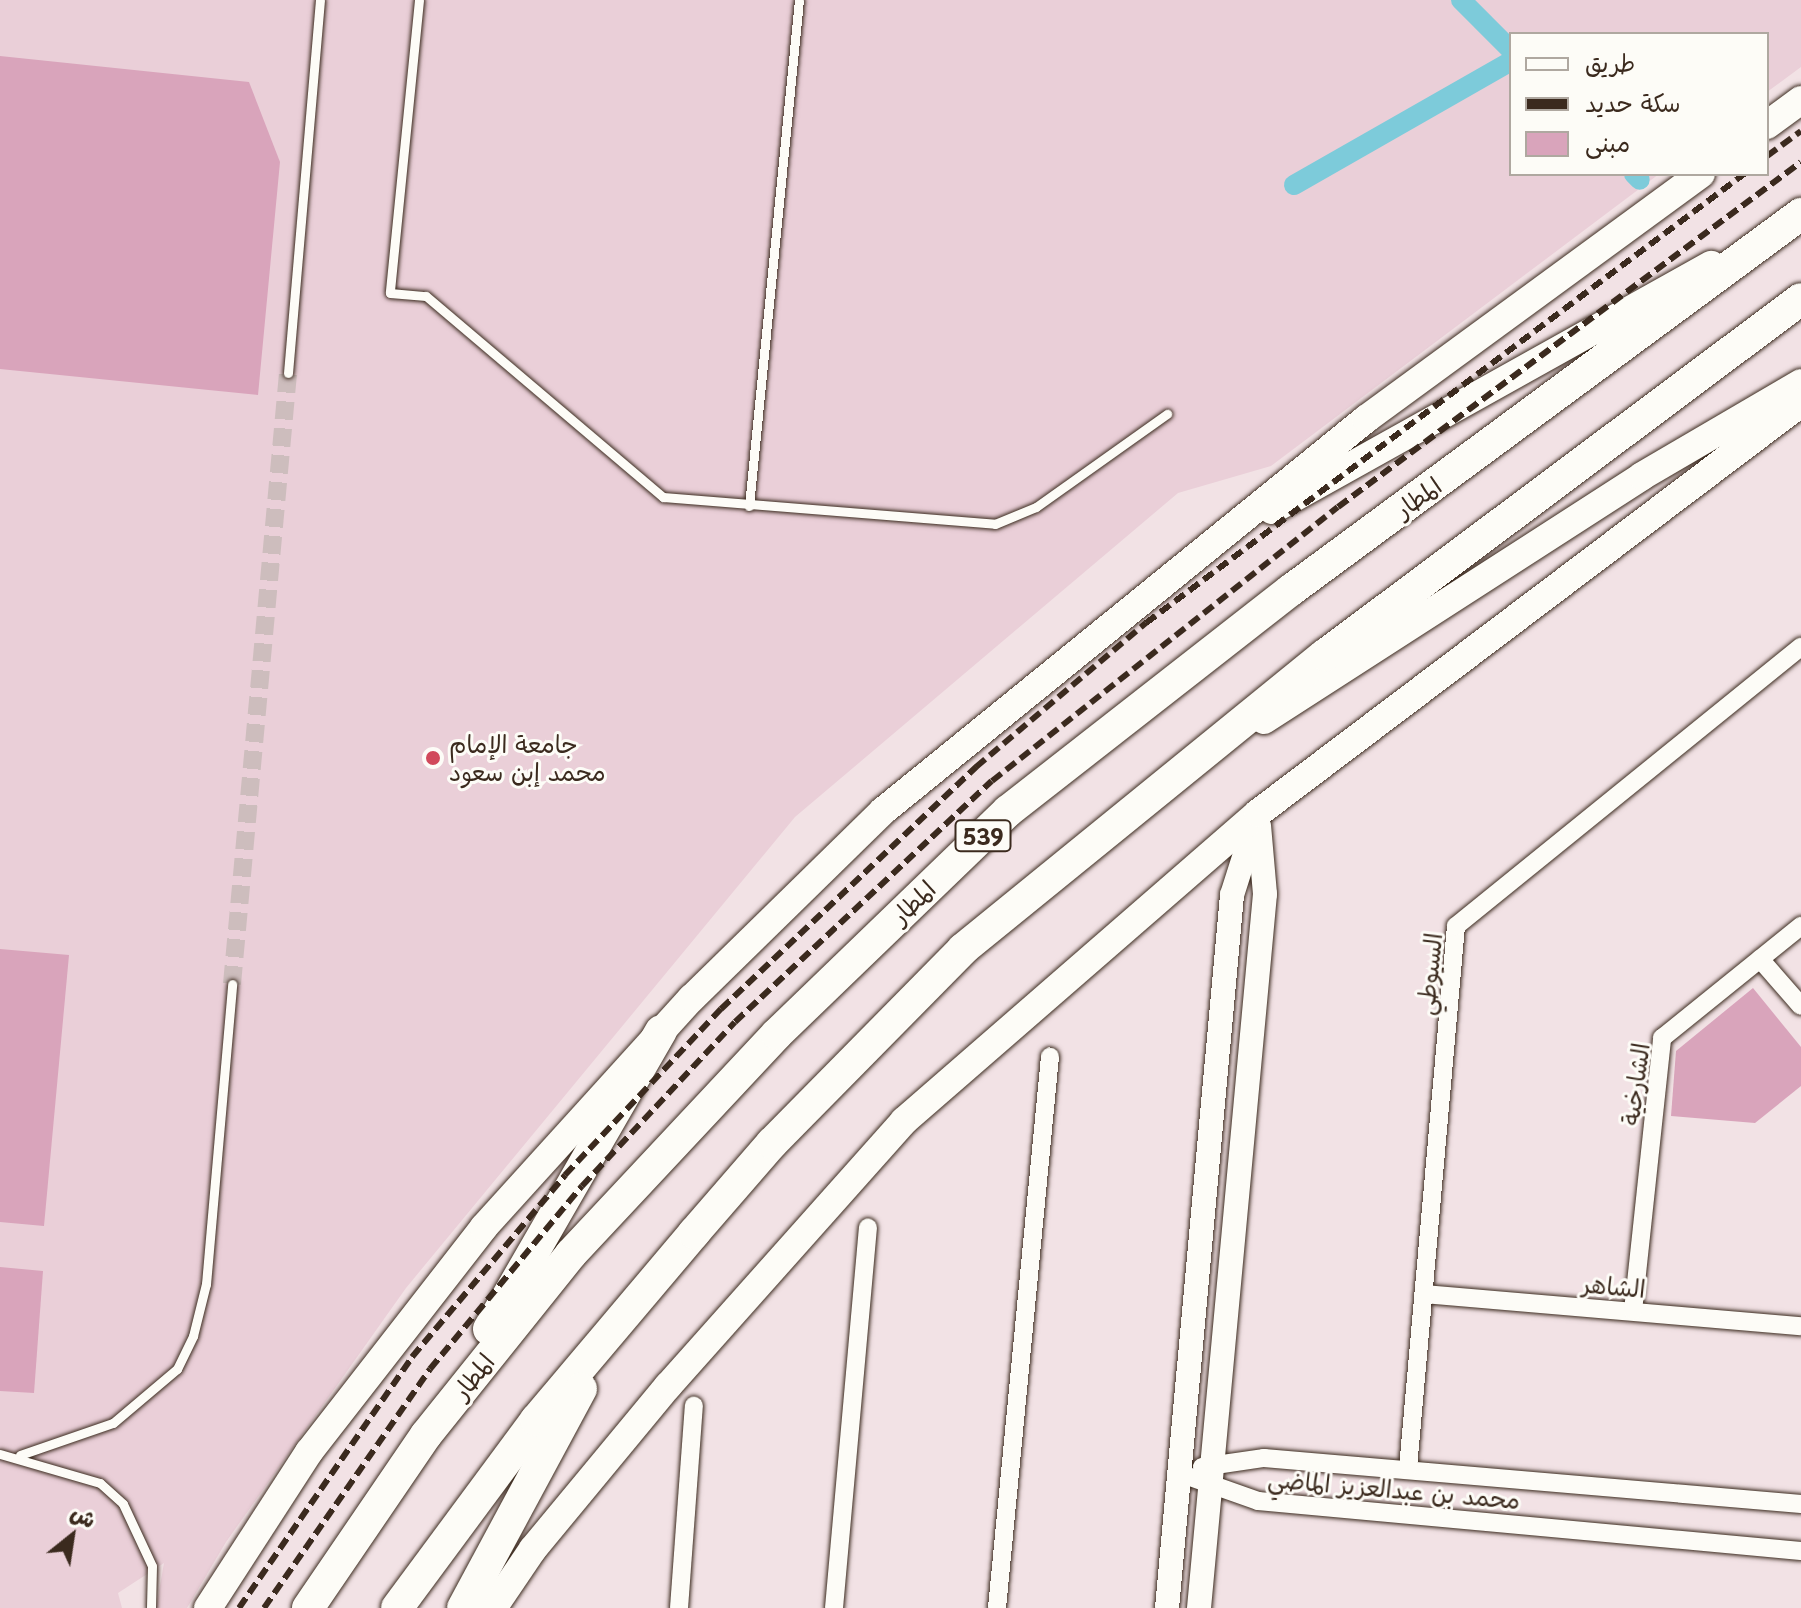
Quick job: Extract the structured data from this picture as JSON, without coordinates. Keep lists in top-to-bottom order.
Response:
{
  "streets": {
    "highway": ["المطار", "539"],
    "street": [
      "السيوطي",
      "الشارخية",
      "الشاهر",
      "محمد بن عبدالعزيز الماضي"
    ]
  },
  "crossings": [
    ["السيوطي", "الشاهر"],
    ["السيوطي", "محمد بن عبدالعزيز الماضي"],
    ["الشارخية", "الشاهر"]
  ],
  "places": ["جامعة الإمام محمد إبن سعود"],
  "legend": ["طريق", "سكة حديد", "مبنى"],
  "north": "top right"
}
